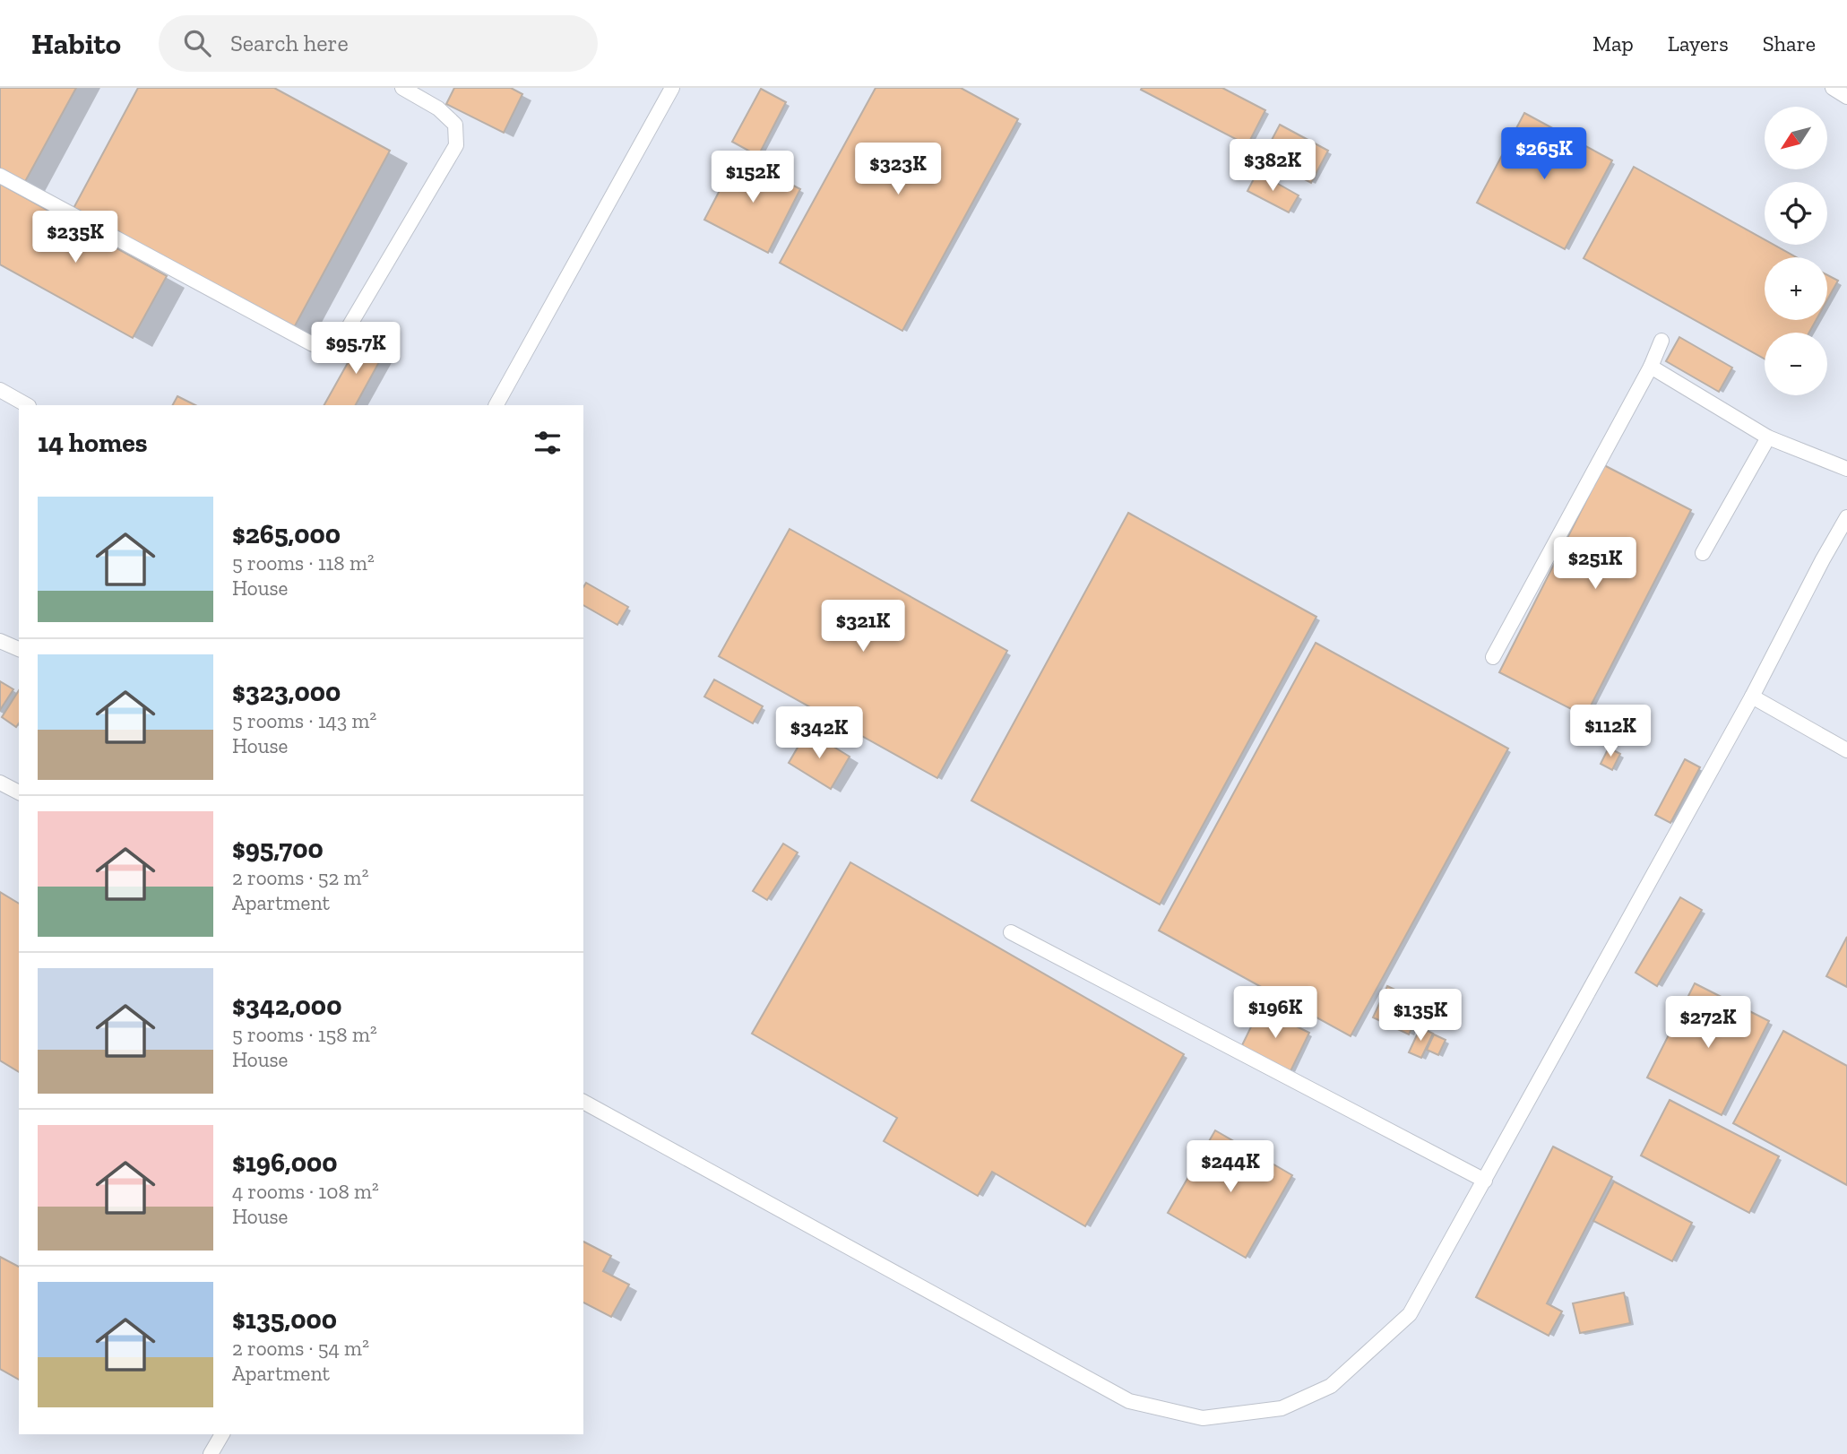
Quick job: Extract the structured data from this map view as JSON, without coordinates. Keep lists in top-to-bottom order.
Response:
{
  "north": "bottom left",
  "page": {
    "header": "Habito",
    "search": "Search here",
    "nav": ["Map", "Layers", "Share"],
    "map_buttons": ["+", "−"],
    "price": [
      "$265K",
      "$382K",
      "$323K",
      "$152K",
      "$235K",
      "$95.7K",
      "$251K",
      "$321K",
      "$112K",
      "$342K",
      "$196K",
      "$135K",
      "$272K",
      "$244K"
    ],
    "heading": "14 homes",
    "list": [
      {
        "name": "$265,000",
        "note": "5 rooms · 118 m² · House"
      },
      {
        "name": "$323,000",
        "note": "5 rooms · 143 m² · House"
      },
      {
        "name": "$95,700",
        "note": "2 rooms · 52 m² · Apartment"
      },
      {
        "name": "$342,000",
        "note": "5 rooms · 158 m² · House"
      },
      {
        "name": "$196,000",
        "note": "4 rooms · 108 m² · House"
      },
      {
        "name": "$135,000",
        "note": "2 rooms · 54 m² · Apartment"
      }
    ]
  }
}
